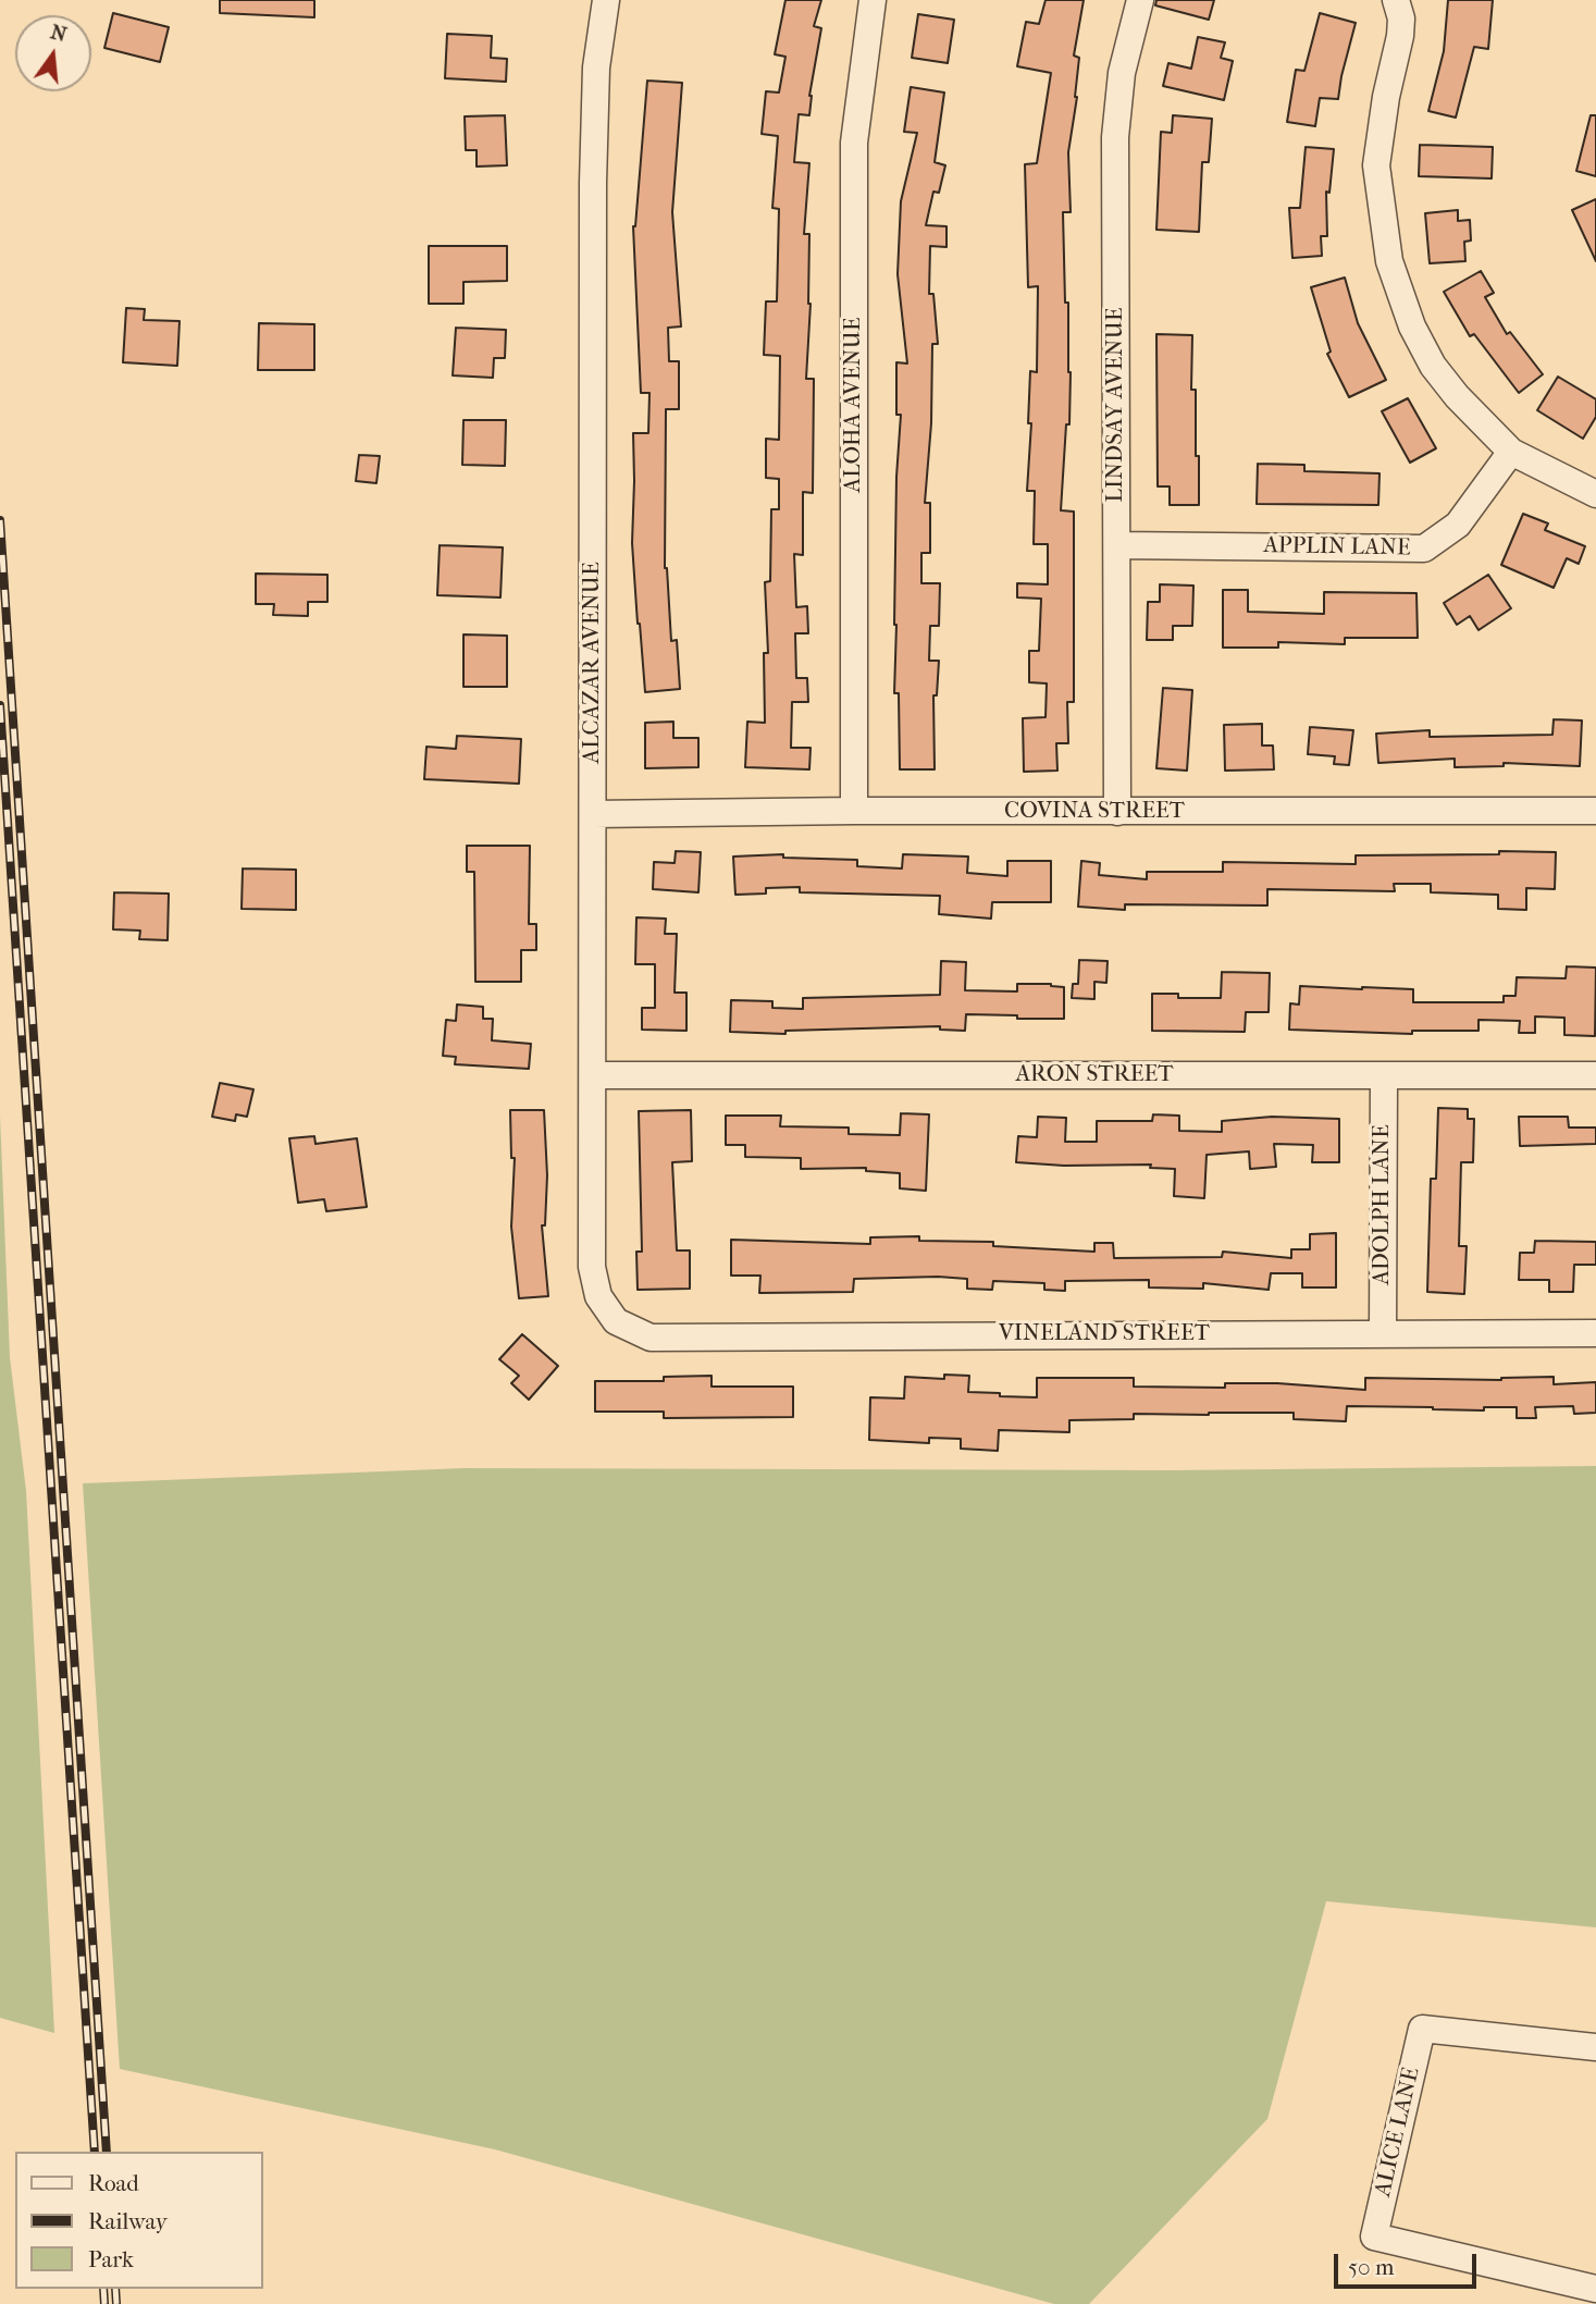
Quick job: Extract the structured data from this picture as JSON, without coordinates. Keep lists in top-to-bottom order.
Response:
{
  "streets": {
    "street": [
      "ALOHA AVENUE",
      "LINDSAY AVENUE",
      "APPLIN LANE",
      "ALCAZAR AVENUE",
      "COVINA STREET",
      "ARON STREET",
      "ADOLPH LANE",
      "VINELAND STREET",
      "ALICE LANE"
    ]
  },
  "crossings": [
    ["ALOHA AVENUE", "COVINA STREET"],
    ["LINDSAY AVENUE", "APPLIN LANE"],
    ["LINDSAY AVENUE", "COVINA STREET"],
    ["ALCAZAR AVENUE", "COVINA STREET"],
    ["ALCAZAR AVENUE", "ARON STREET"],
    ["ALCAZAR AVENUE", "VINELAND STREET"],
    ["ARON STREET", "ADOLPH LANE"],
    ["ADOLPH LANE", "VINELAND STREET"]
  ],
  "legend": ["Road", "Railway", "Park"],
  "scale_bar": "50 m",
  "north": "top"
}
